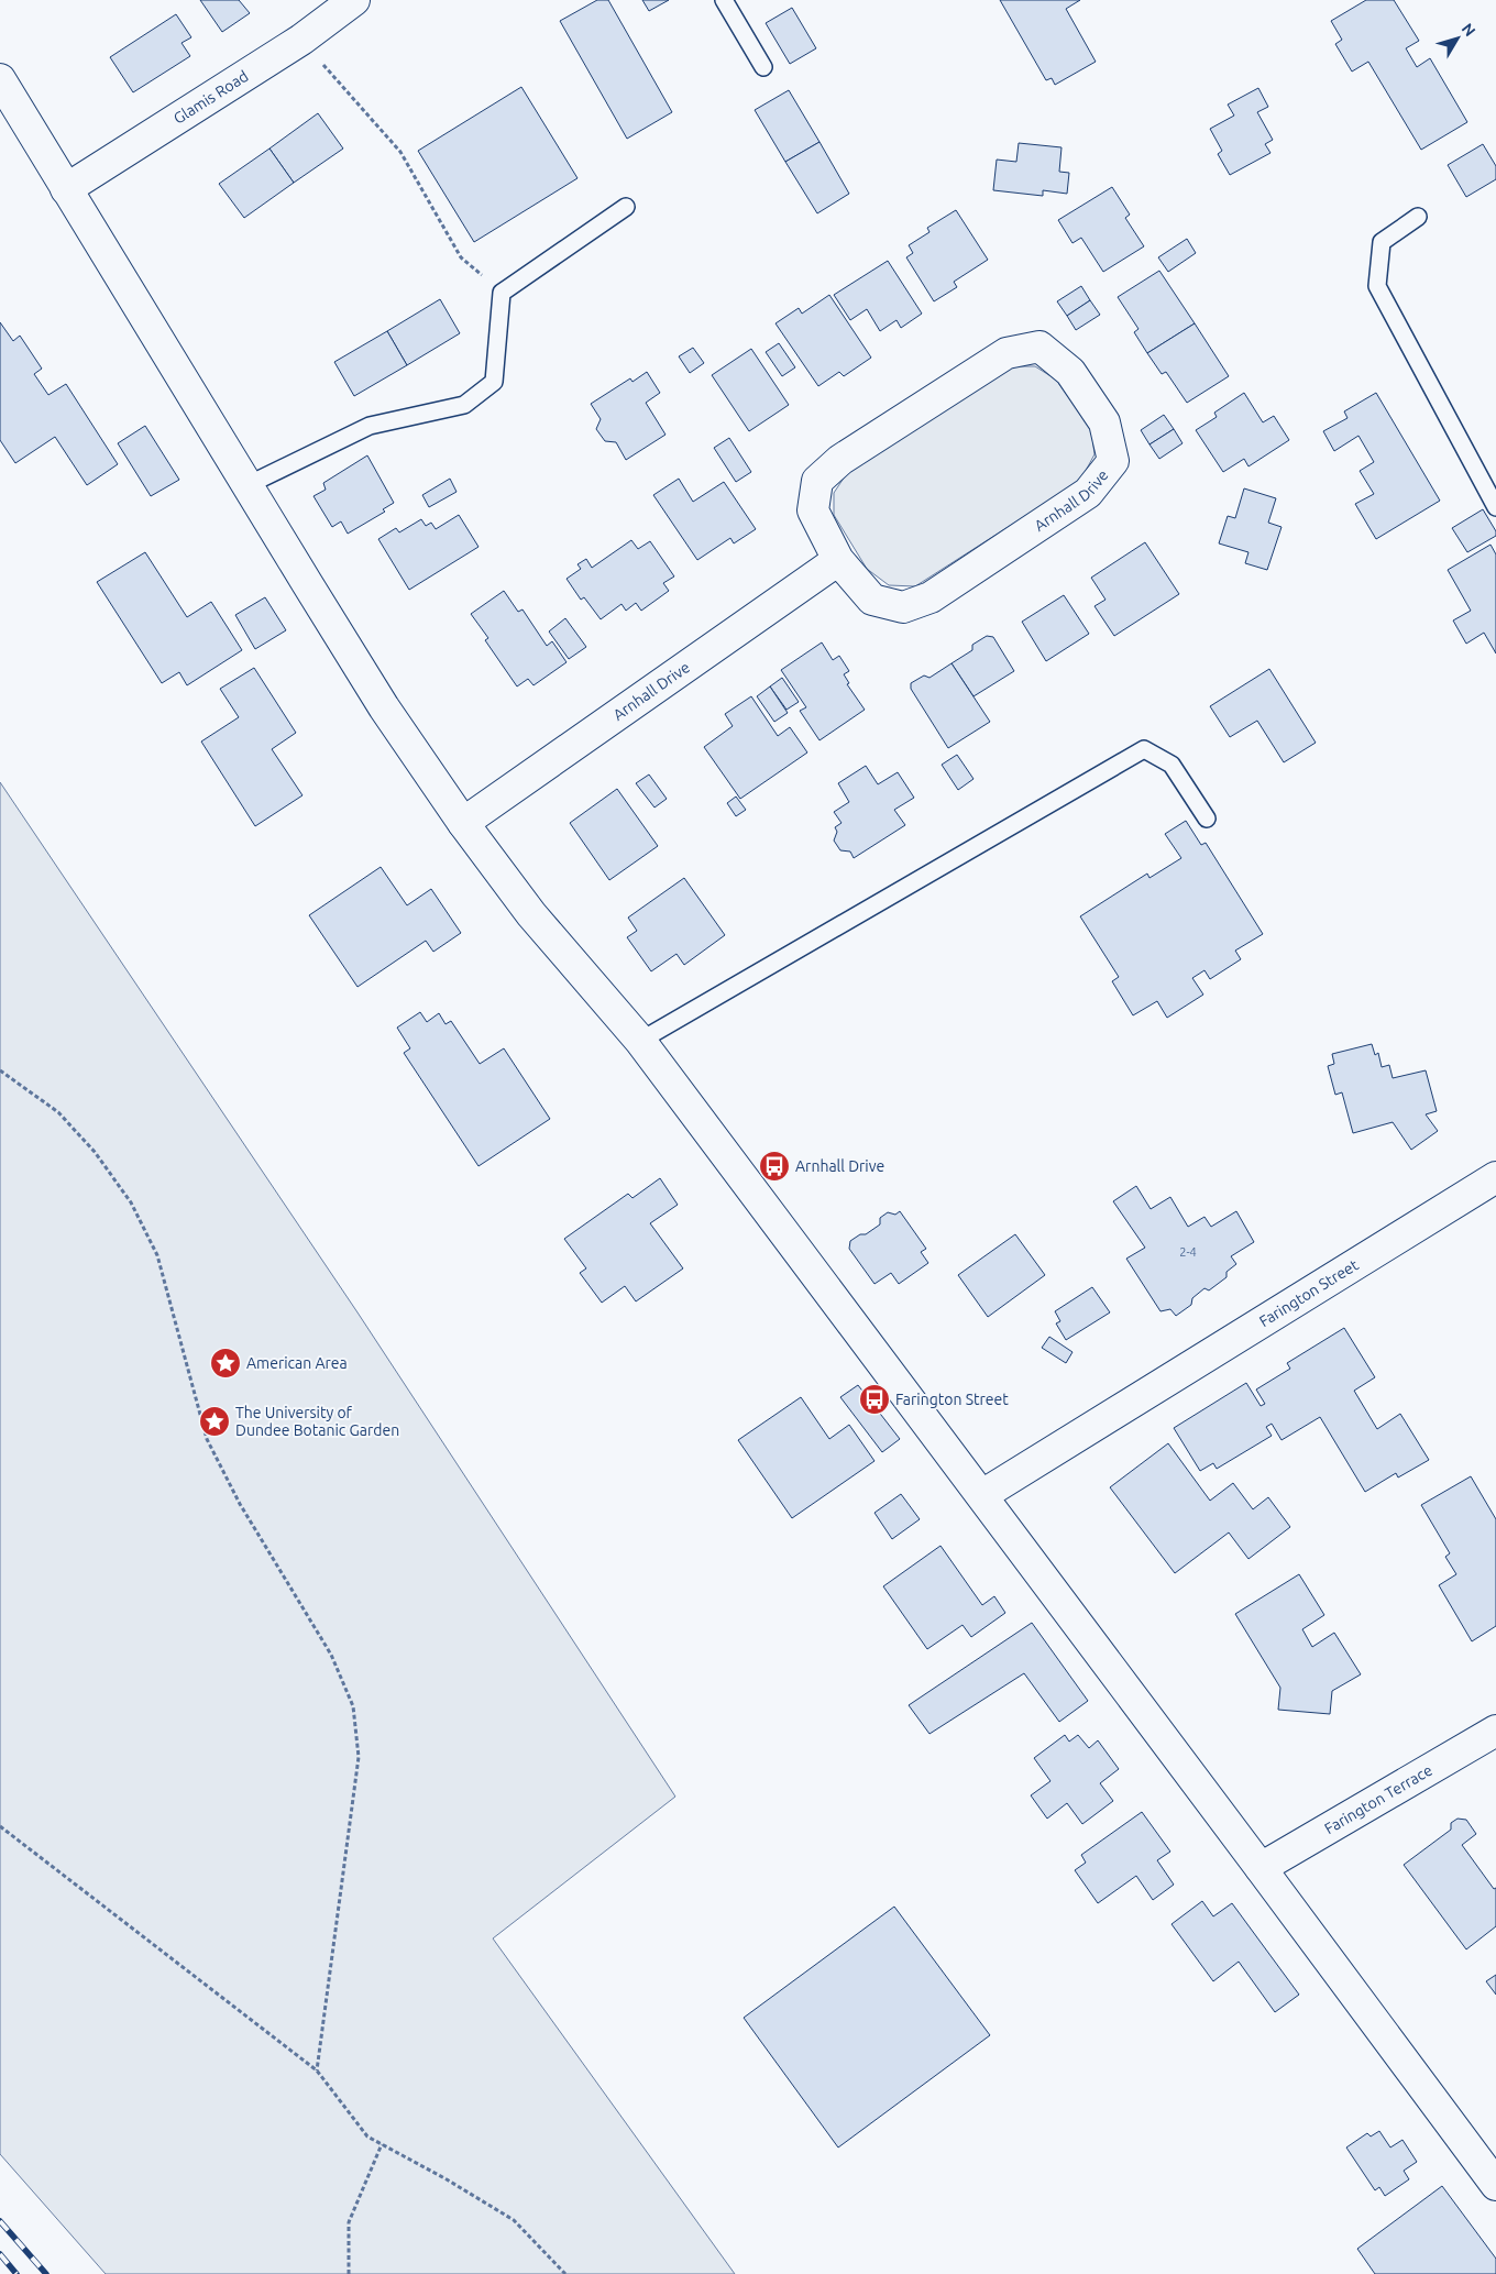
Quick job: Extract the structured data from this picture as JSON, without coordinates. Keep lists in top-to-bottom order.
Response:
{
  "streets": {
    "street": [
      "Glamis Road",
      "Arnhall Drive",
      "Farington Street",
      "Farington Terrace"
    ]
  },
  "places": {
    "bus stop": ["Arnhall Drive", "Farington Street"],
    "place": ["American Area", "The University of Dundee Botanic Garden"]
  },
  "house_numbers": ["2-4"],
  "north": "top right"
}
